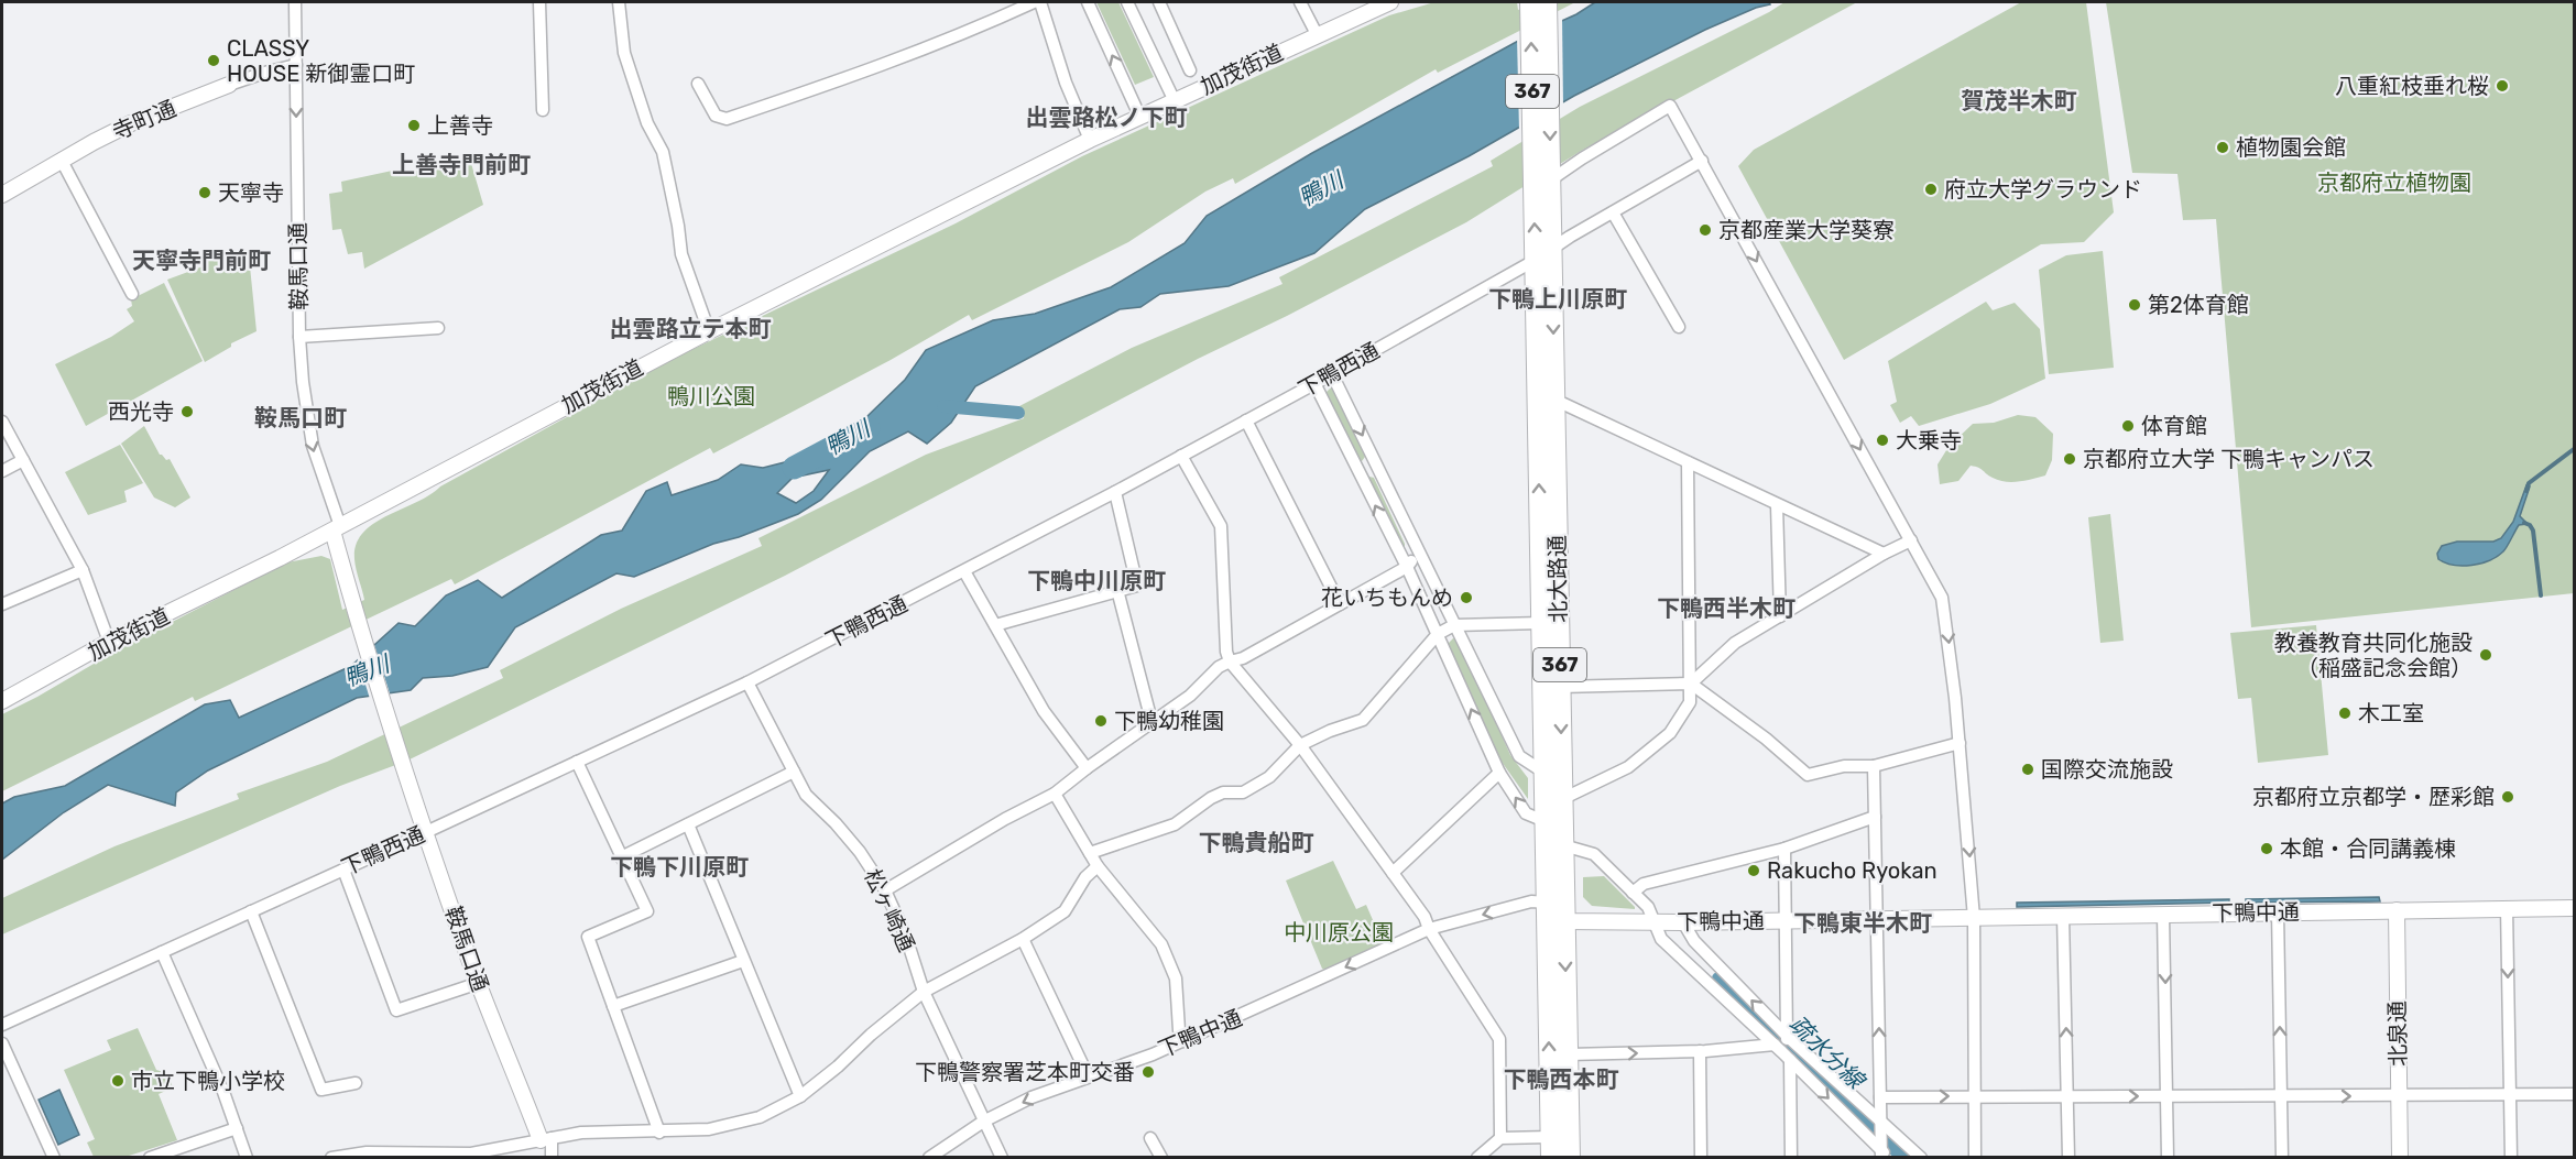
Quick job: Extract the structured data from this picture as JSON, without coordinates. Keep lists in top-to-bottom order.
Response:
{
  "streets": {
    "highway": ["367", "北大路通"],
    "street": [
      "加茂街道",
      "寺町通",
      "鞍馬口通",
      "下鴨西通",
      "松ヶ崎通",
      "下鴨中通",
      "北泉通"
    ]
  },
  "crossings": [
    ["加茂街道", "鞍馬口通"],
    ["寺町通", "鞍馬口通"],
    ["鞍馬口通", "下鴨西通"],
    ["下鴨西通", "北大路通"],
    ["下鴨西通", "松ヶ崎通"],
    ["北大路通", "下鴨中通"],
    ["松ヶ崎通", "下鴨中通"],
    ["下鴨中通", "北泉通"]
  ],
  "one_way": ["鞍馬口通"],
  "districts": [
    "賀茂半木町",
    "出雲路松ノ下町",
    "上善寺門前町",
    "天寧寺門前町",
    "下鴨上川原町",
    "出雲路立テ本町",
    "鞍馬口町",
    "下鴨中川原町",
    "下鴨西半木町",
    "下鴨貴船町",
    "下鴨下川原町",
    "下鴨東半木町",
    "下鴨西本町"
  ],
  "water": ["鴨川", "疏水分線"],
  "parks": ["京都府立植物園", "鴨川公園", "中川原公園"],
  "places": [
    "CLASSY HOUSE 新御霊口町",
    "八重紅枝垂れ桜",
    "上善寺",
    "植物園会館",
    "府立大学グラウンド",
    "天寧寺",
    "京都産業大学葵寮",
    "第2体育館",
    "西光寺",
    "体育館",
    "大乗寺",
    "京都府立大学 下鴨キャンパス",
    "花いちもんめ",
    "教養教育共同化施設 （稲盛記念会館）",
    "木工室",
    "下鴨幼稚園",
    "国際交流施設",
    "京都府立京都学・歴彩館",
    "本館・合同講義棟",
    "Rakucho Ryokan",
    "下鴨警察署芝本町交番",
    "市立下鴨小学校"
  ]
}
